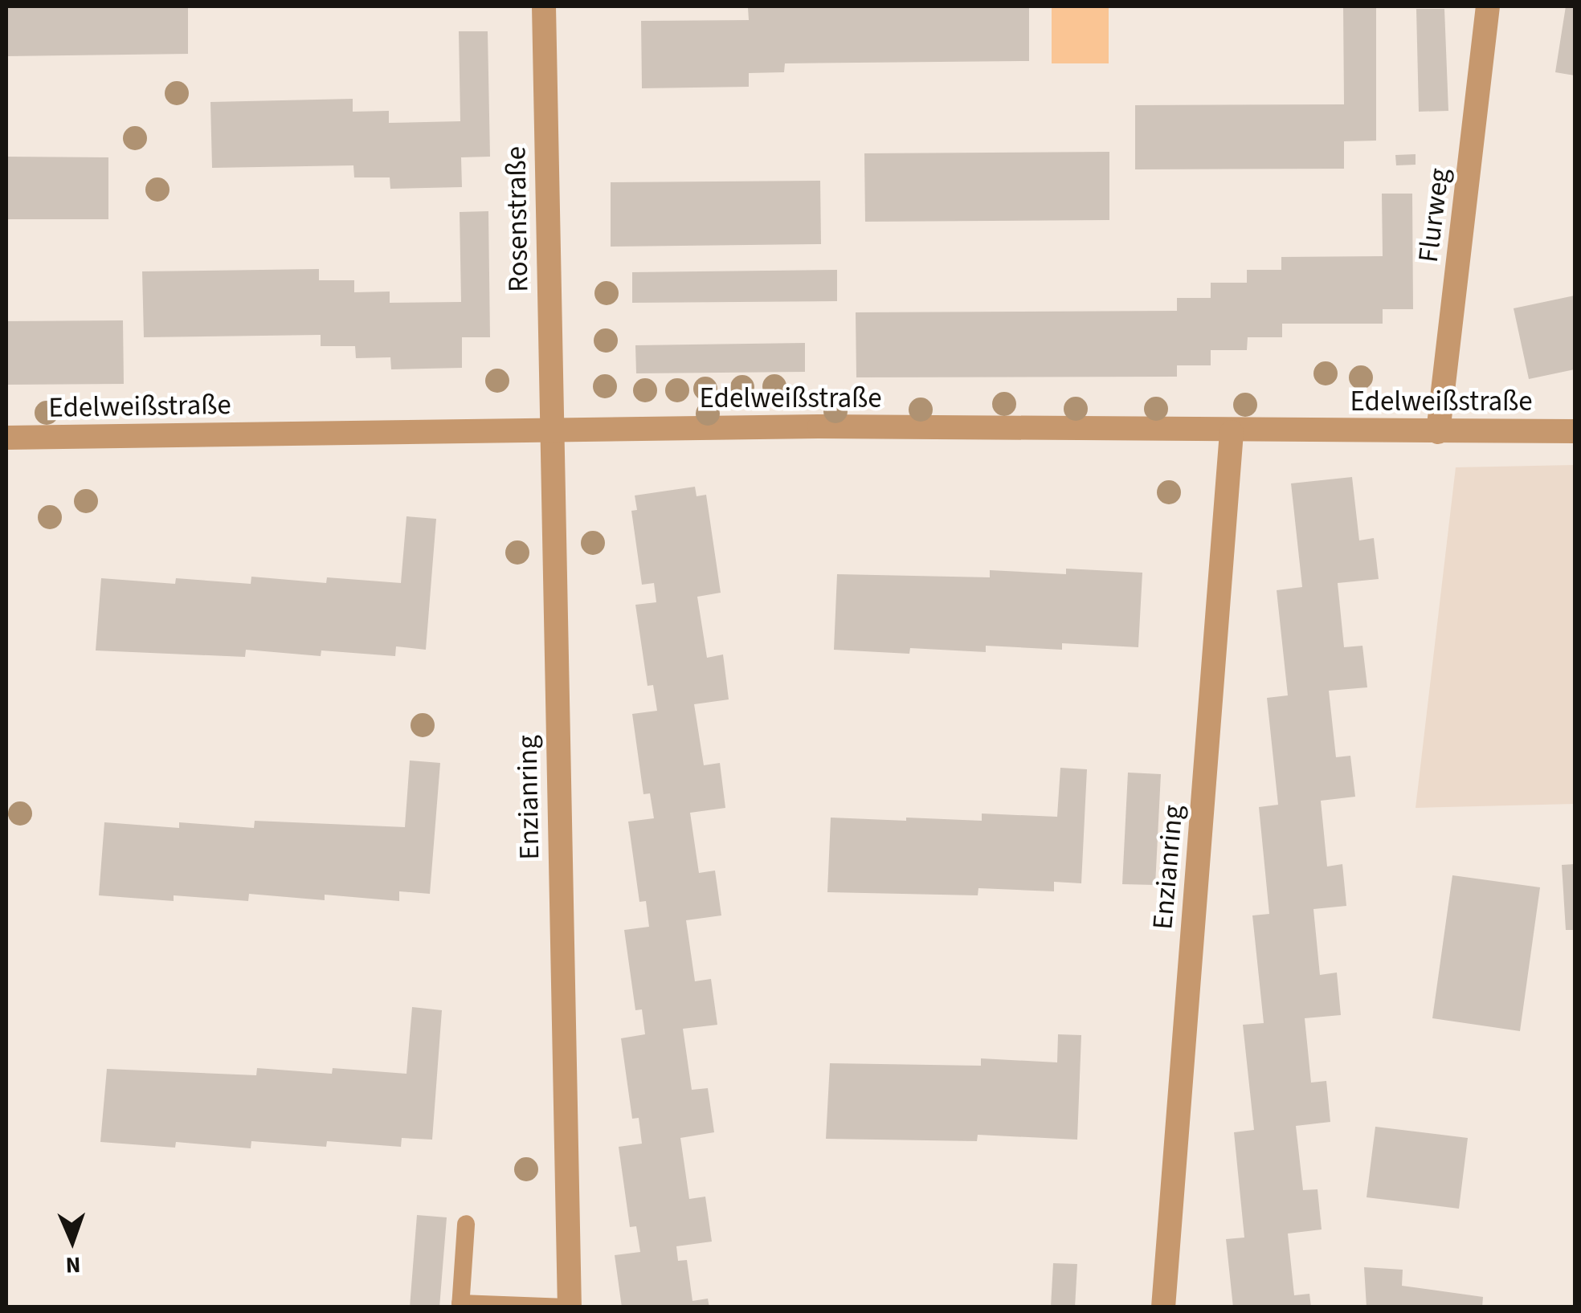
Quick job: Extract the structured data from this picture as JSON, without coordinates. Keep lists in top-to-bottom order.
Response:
{
  "streets": {
    "street": [
      "Flurweg",
      "Rosenstraße",
      "Edelweißstraße",
      "Enzianring"
    ]
  },
  "crossings": [
    ["Flurweg", "Edelweißstraße"],
    ["Rosenstraße", "Edelweißstraße"],
    ["Rosenstraße", "Enzianring"],
    ["Edelweißstraße", "Enzianring"]
  ],
  "north": "bottom"
}
